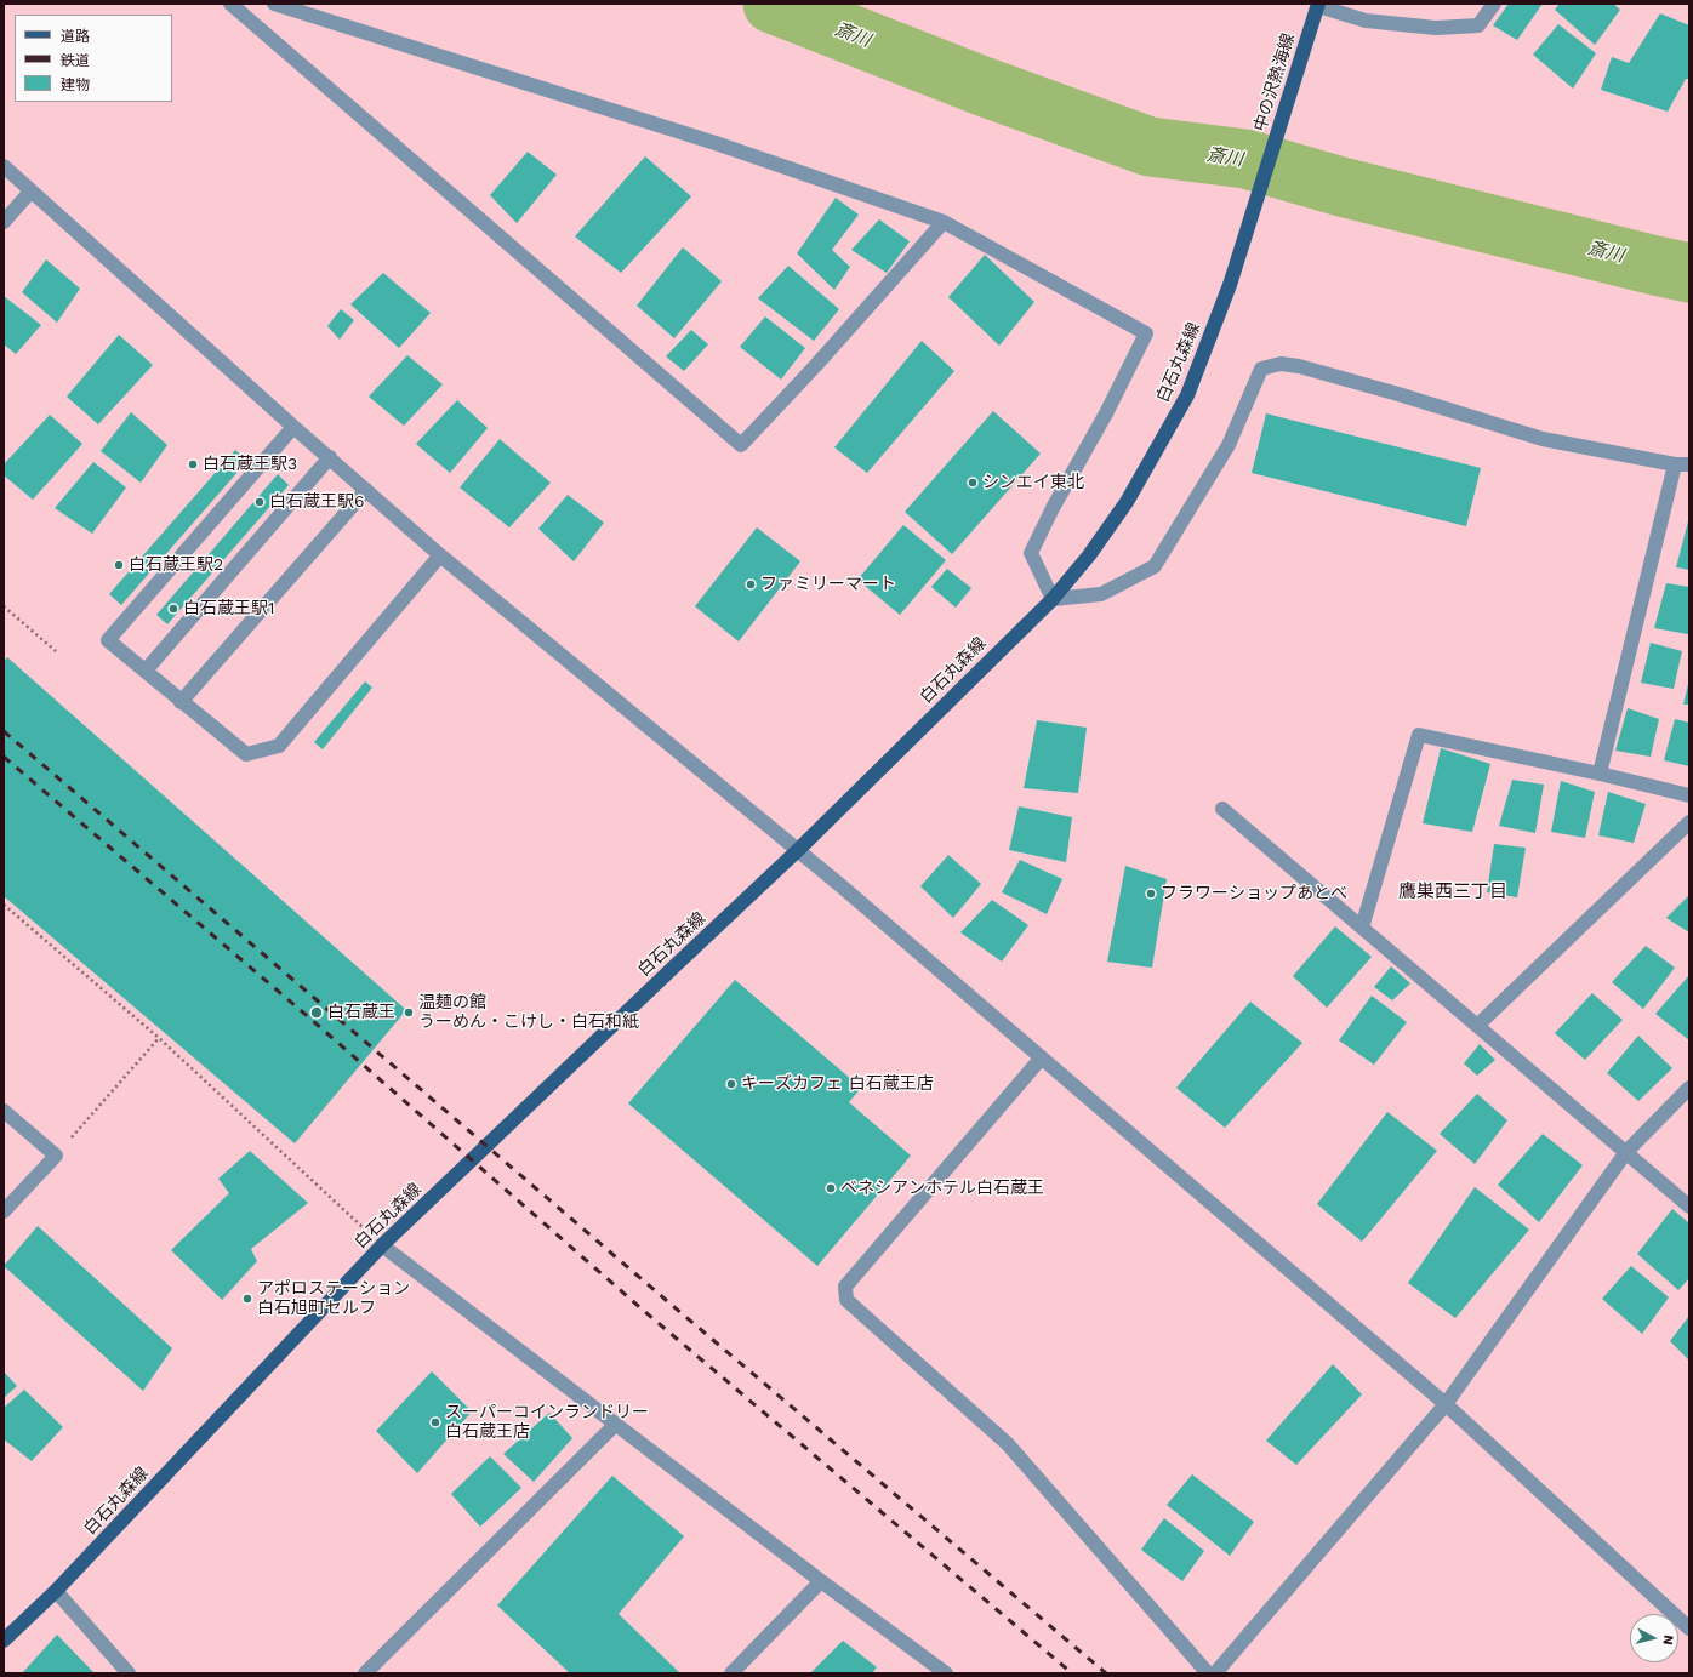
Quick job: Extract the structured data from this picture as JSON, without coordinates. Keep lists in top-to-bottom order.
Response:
{
  "streets": {
    "main road": ["中の沢熱海線", "白石丸森線"]
  },
  "crossings": [
    ["中の沢熱海線", "白石丸森線"]
  ],
  "districts": ["鷹巣西三丁目"],
  "water": ["斎川"],
  "places": [
    "白石蔵王駅3",
    "シンエイ東北",
    "白石蔵王駅6",
    "白石蔵王駅2",
    "ファミリーマート",
    "白石蔵王駅1",
    "フラワーショップあとべ",
    "白石蔵王",
    "温麺の館 うーめん・こけし・白石和紙",
    "キーズカフェ 白石蔵王店",
    "ベネシアンホテル白石蔵王",
    "アポロステーション 白石旭町セルフ",
    "スーパーコインランドリー 白石蔵王店"
  ],
  "legend": ["道路", "鉄道", "建物"],
  "north": "right"
}
